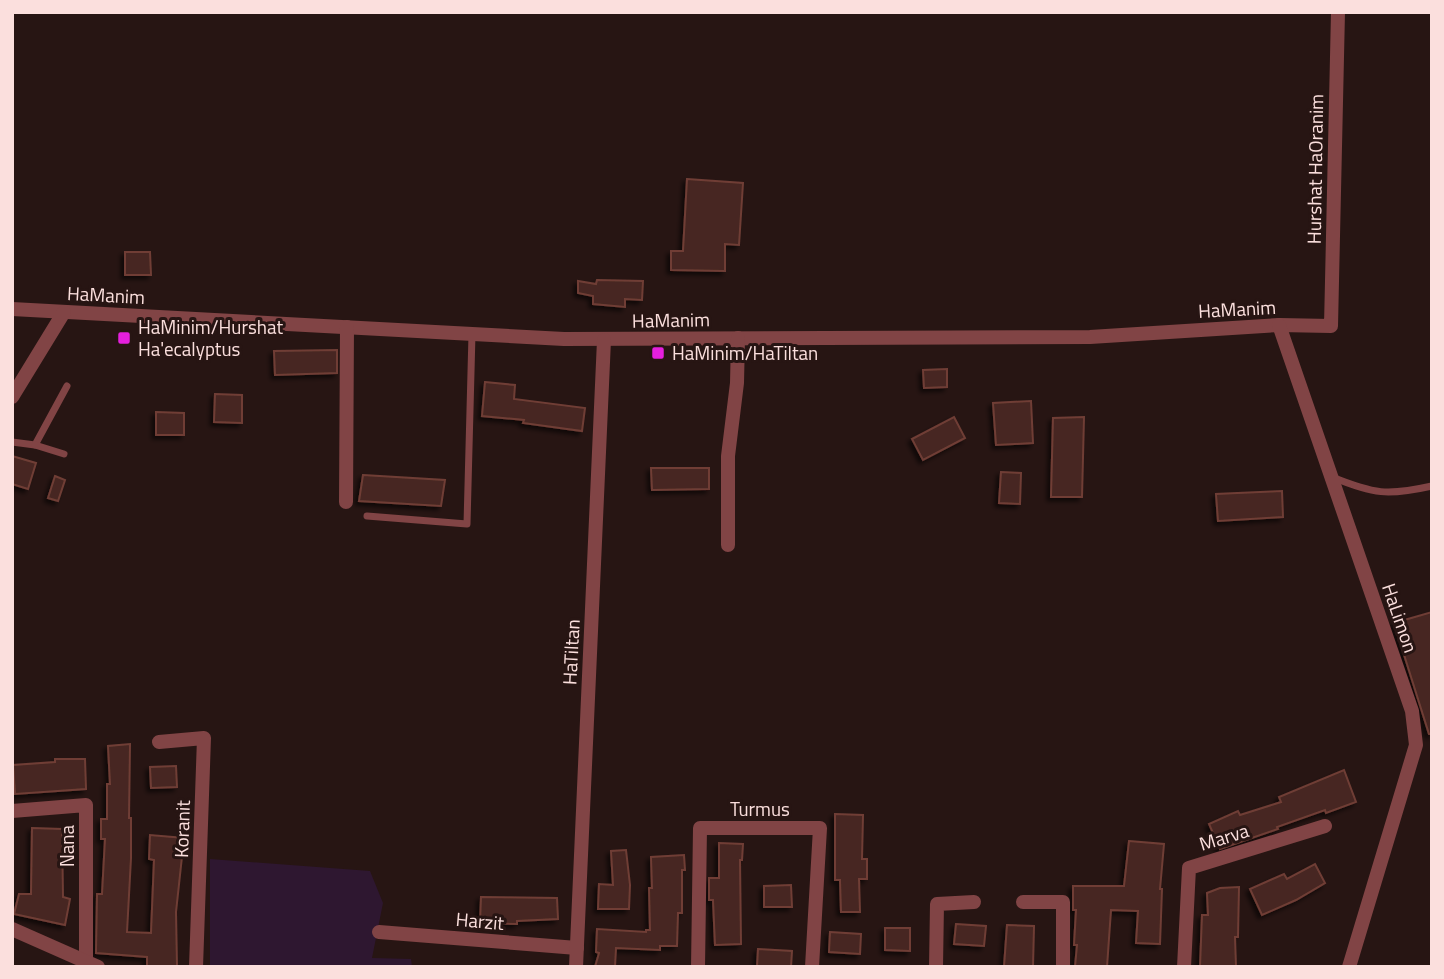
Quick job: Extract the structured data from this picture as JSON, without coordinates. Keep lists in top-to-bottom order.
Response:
{
  "streets": {
    "street": [
      "Hurshat HaOranim",
      "HaManim",
      "HaLimon",
      "HaTiltan",
      "Turmus",
      "Koranit",
      "Marva",
      "Nana",
      "Harzit"
    ]
  },
  "crossings": [
    ["Hurshat HaOranim", "HaManim"],
    ["HaManim", "HaLimon"],
    ["HaManim", "HaTiltan"],
    ["HaTiltan", "Harzit"]
  ],
  "places": {
    "transit": ["HaMinim/Hurshat Ha'ecalyptus", "HaMinim/HaTiltan"]
  }
}
